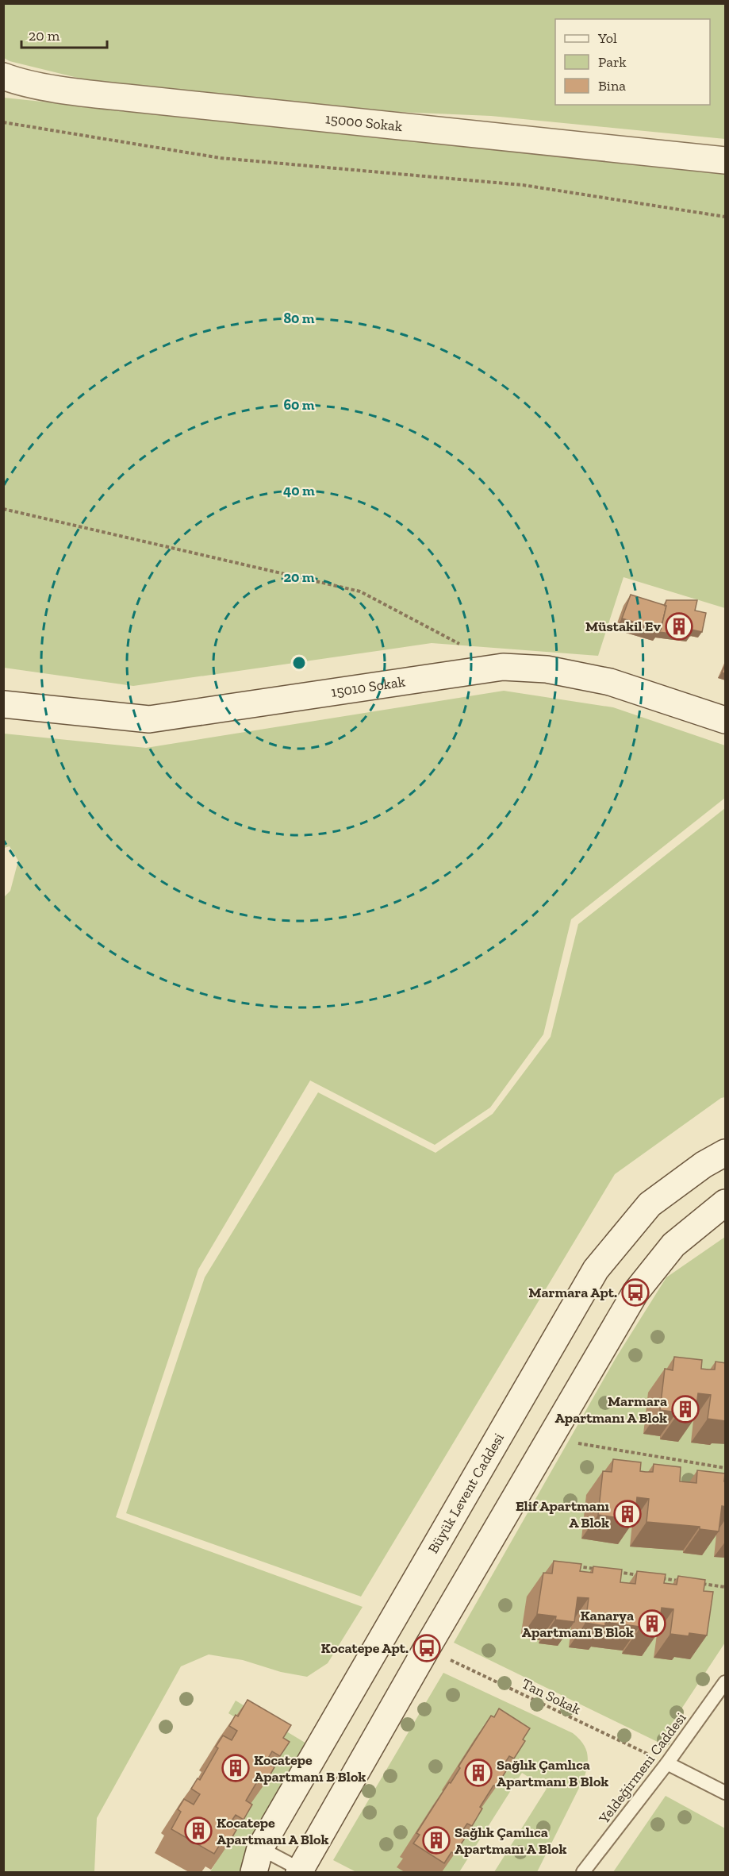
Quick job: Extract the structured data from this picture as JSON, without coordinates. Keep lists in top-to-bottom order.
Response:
{
  "streets": {
    "street": ["15000 Sokak", "15010 Sokak", "Büyük Levent Caddesi"],
    "lane": ["Yeldeğirmeni Caddesi"],
    "path": ["Tan Sokak"]
  },
  "crossings": [
    ["Tan Sokak", "Yeldeğirmeni Caddesi"]
  ],
  "places": {
    "building": [
      "Müstakil Ev",
      "Marmara Apartmanı A Blok",
      "Elif Apartmanı A Blok",
      "Kanarya Apartmanı B Blok",
      "Kocatepe Apartmanı B Blok",
      "Sağlık Çamlıca Apartmanı B Blok",
      "Kocatepe Apartmanı A Blok",
      "Sağlık Çamlıca Apartmanı A Blok"
    ],
    "bus stop": ["Marmara Apt.", "Kocatepe Apt."]
  },
  "legend": ["Yol", "Park", "Bina"],
  "scale_bar": "20 m",
  "rings": [
    "80 m",
    "60 m",
    "40 m",
    "20 m"
  ]
}
